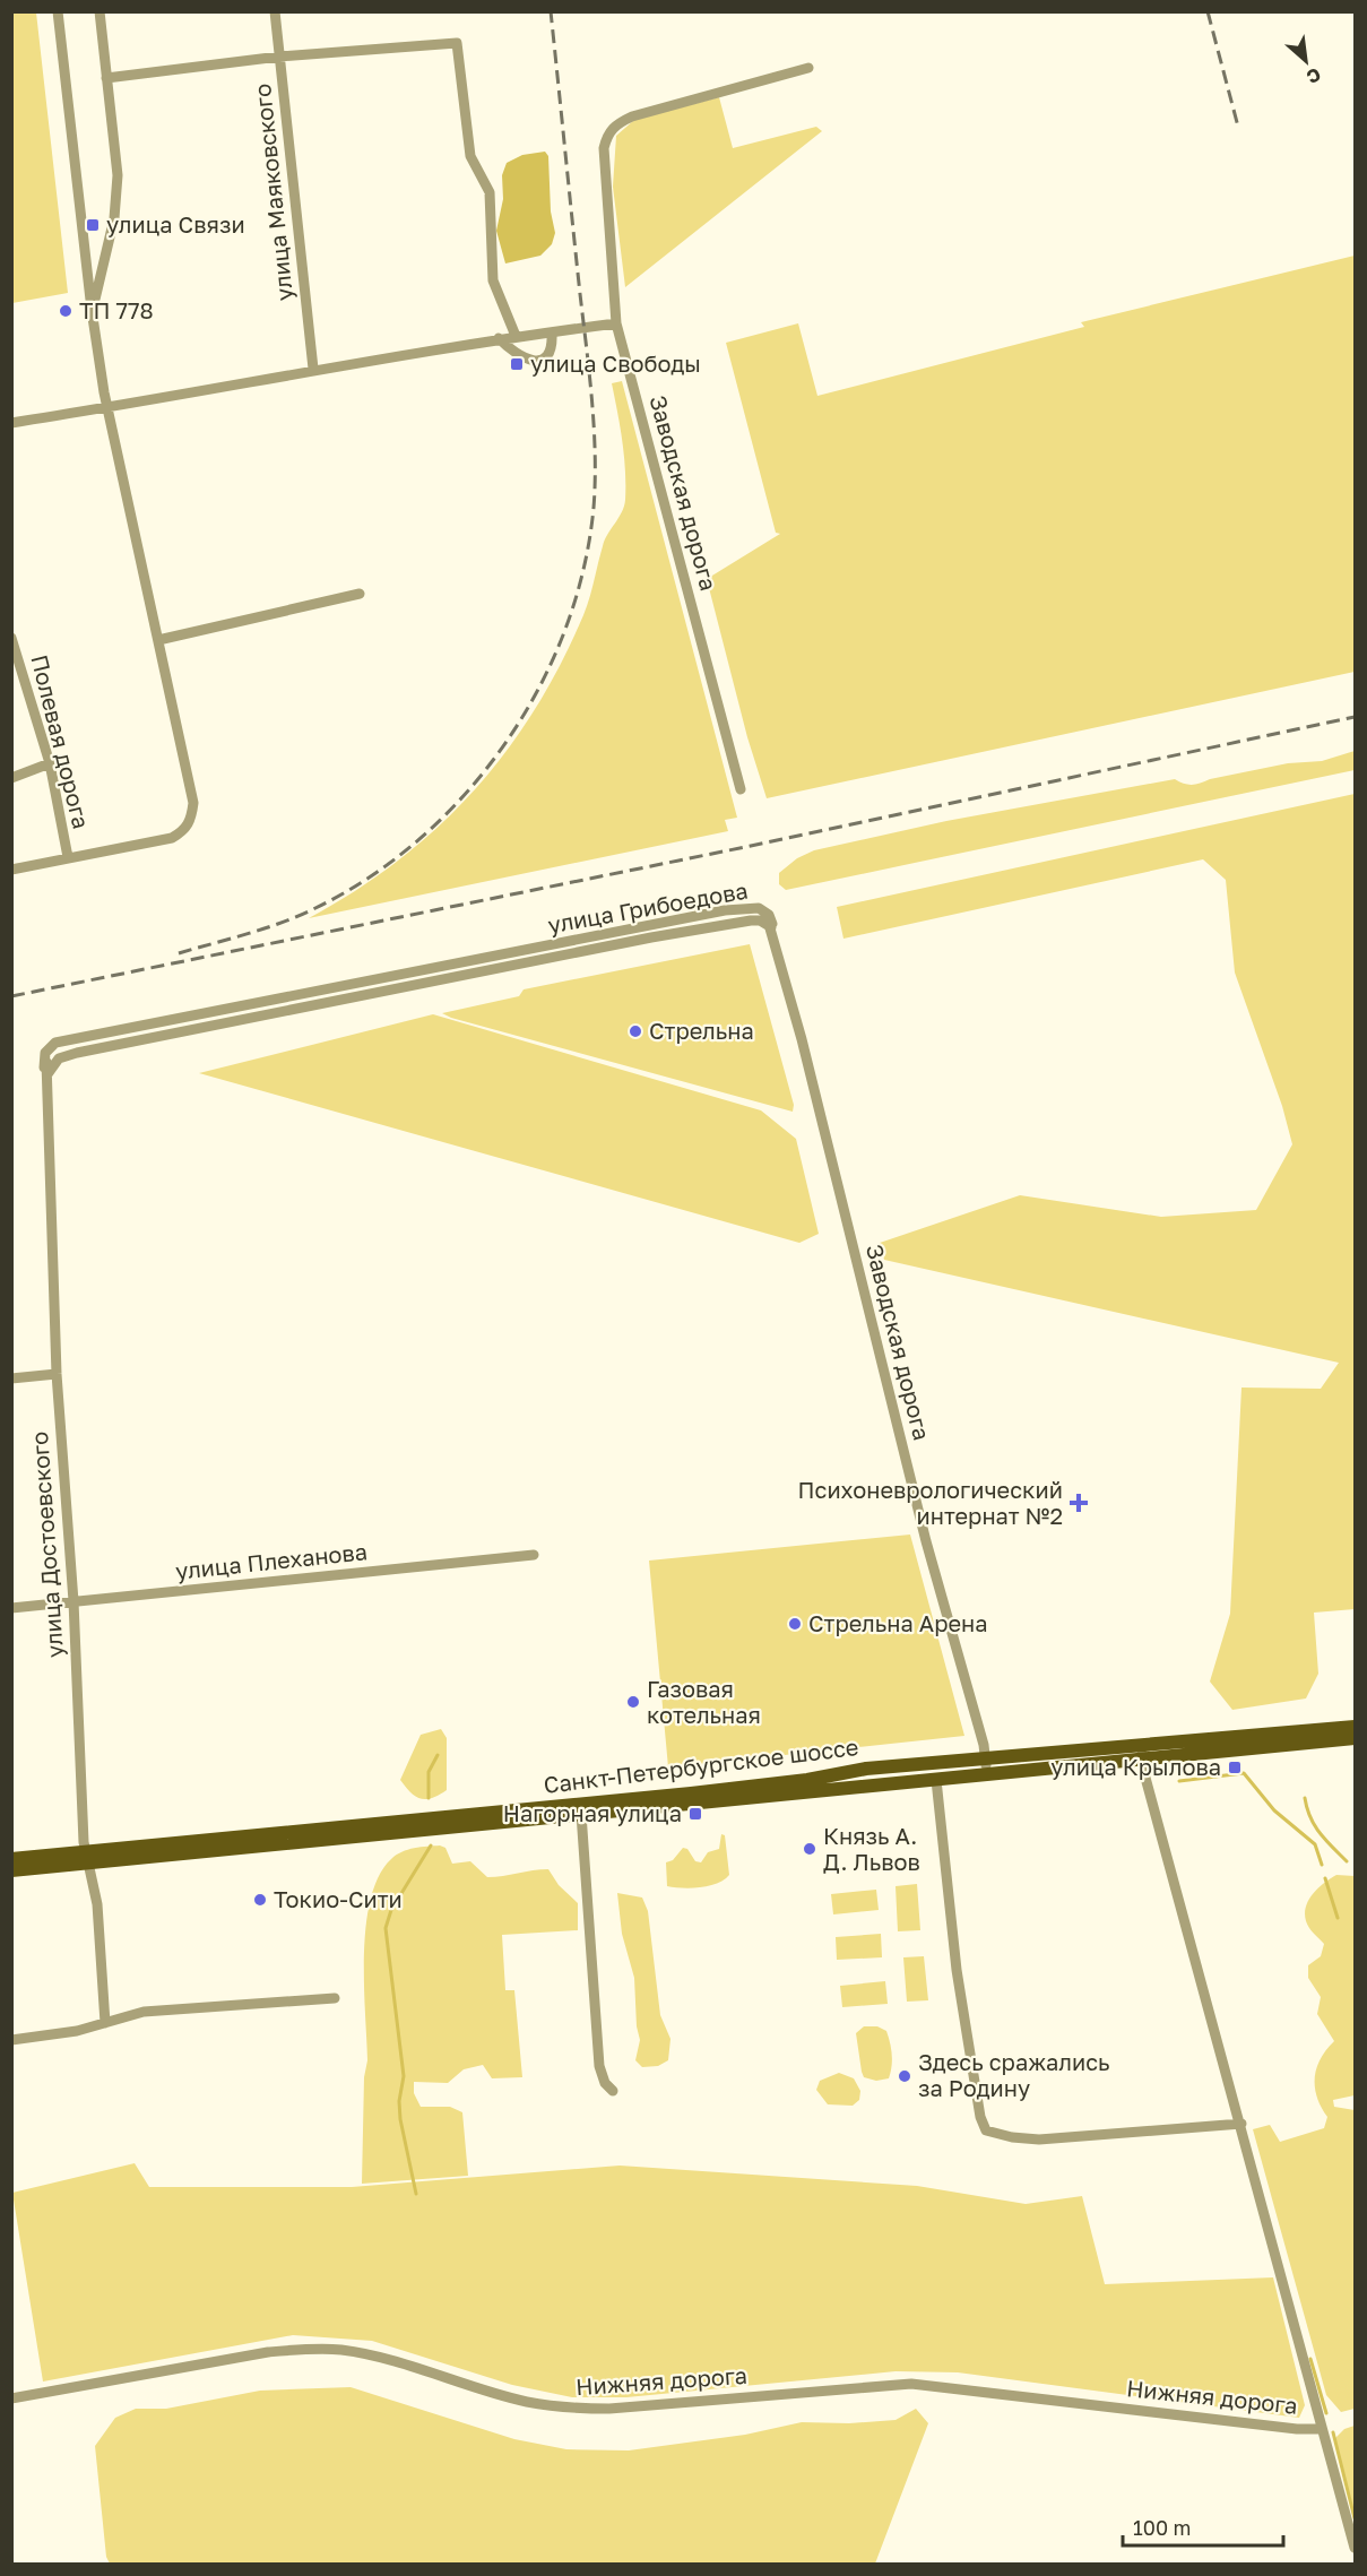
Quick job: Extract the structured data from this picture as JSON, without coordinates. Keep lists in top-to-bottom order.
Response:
{
  "streets": {
    "main road": ["Санкт-Петербургское шоссе"],
    "street": [
      "улица Маяковского",
      "Заводская дорога",
      "Полевая дорога",
      "улица Грибоедова",
      "улица Достоевского",
      "улица Плеханова",
      "Нижняя дорога"
    ]
  },
  "crossings": [
    ["Заводская дорога", "улица Грибоедова"],
    ["Заводская дорога", "Санкт-Петербургское шоссе"],
    ["улица Грибоедова", "улица Достоевского"],
    ["улица Достоевского", "улица Плеханова"],
    ["улица Достоевского", "Санкт-Петербургское шоссе"]
  ],
  "places": {
    "transit": [
      "улица Связи",
      "улица Свободы",
      "улица Крылова",
      "Нагорная улица"
    ],
    "other": [
      "ТП 778",
      "Стрельна",
      "Стрельна Арена",
      "Газовая котельная",
      "Князь А. Д. Львов",
      "Токио-Сити",
      "Здесь сражались за Родину"
    ],
    "health": ["Психоневрологический интернат №2"]
  },
  "scale_bar": "100 m",
  "north": "bottom right"
}
